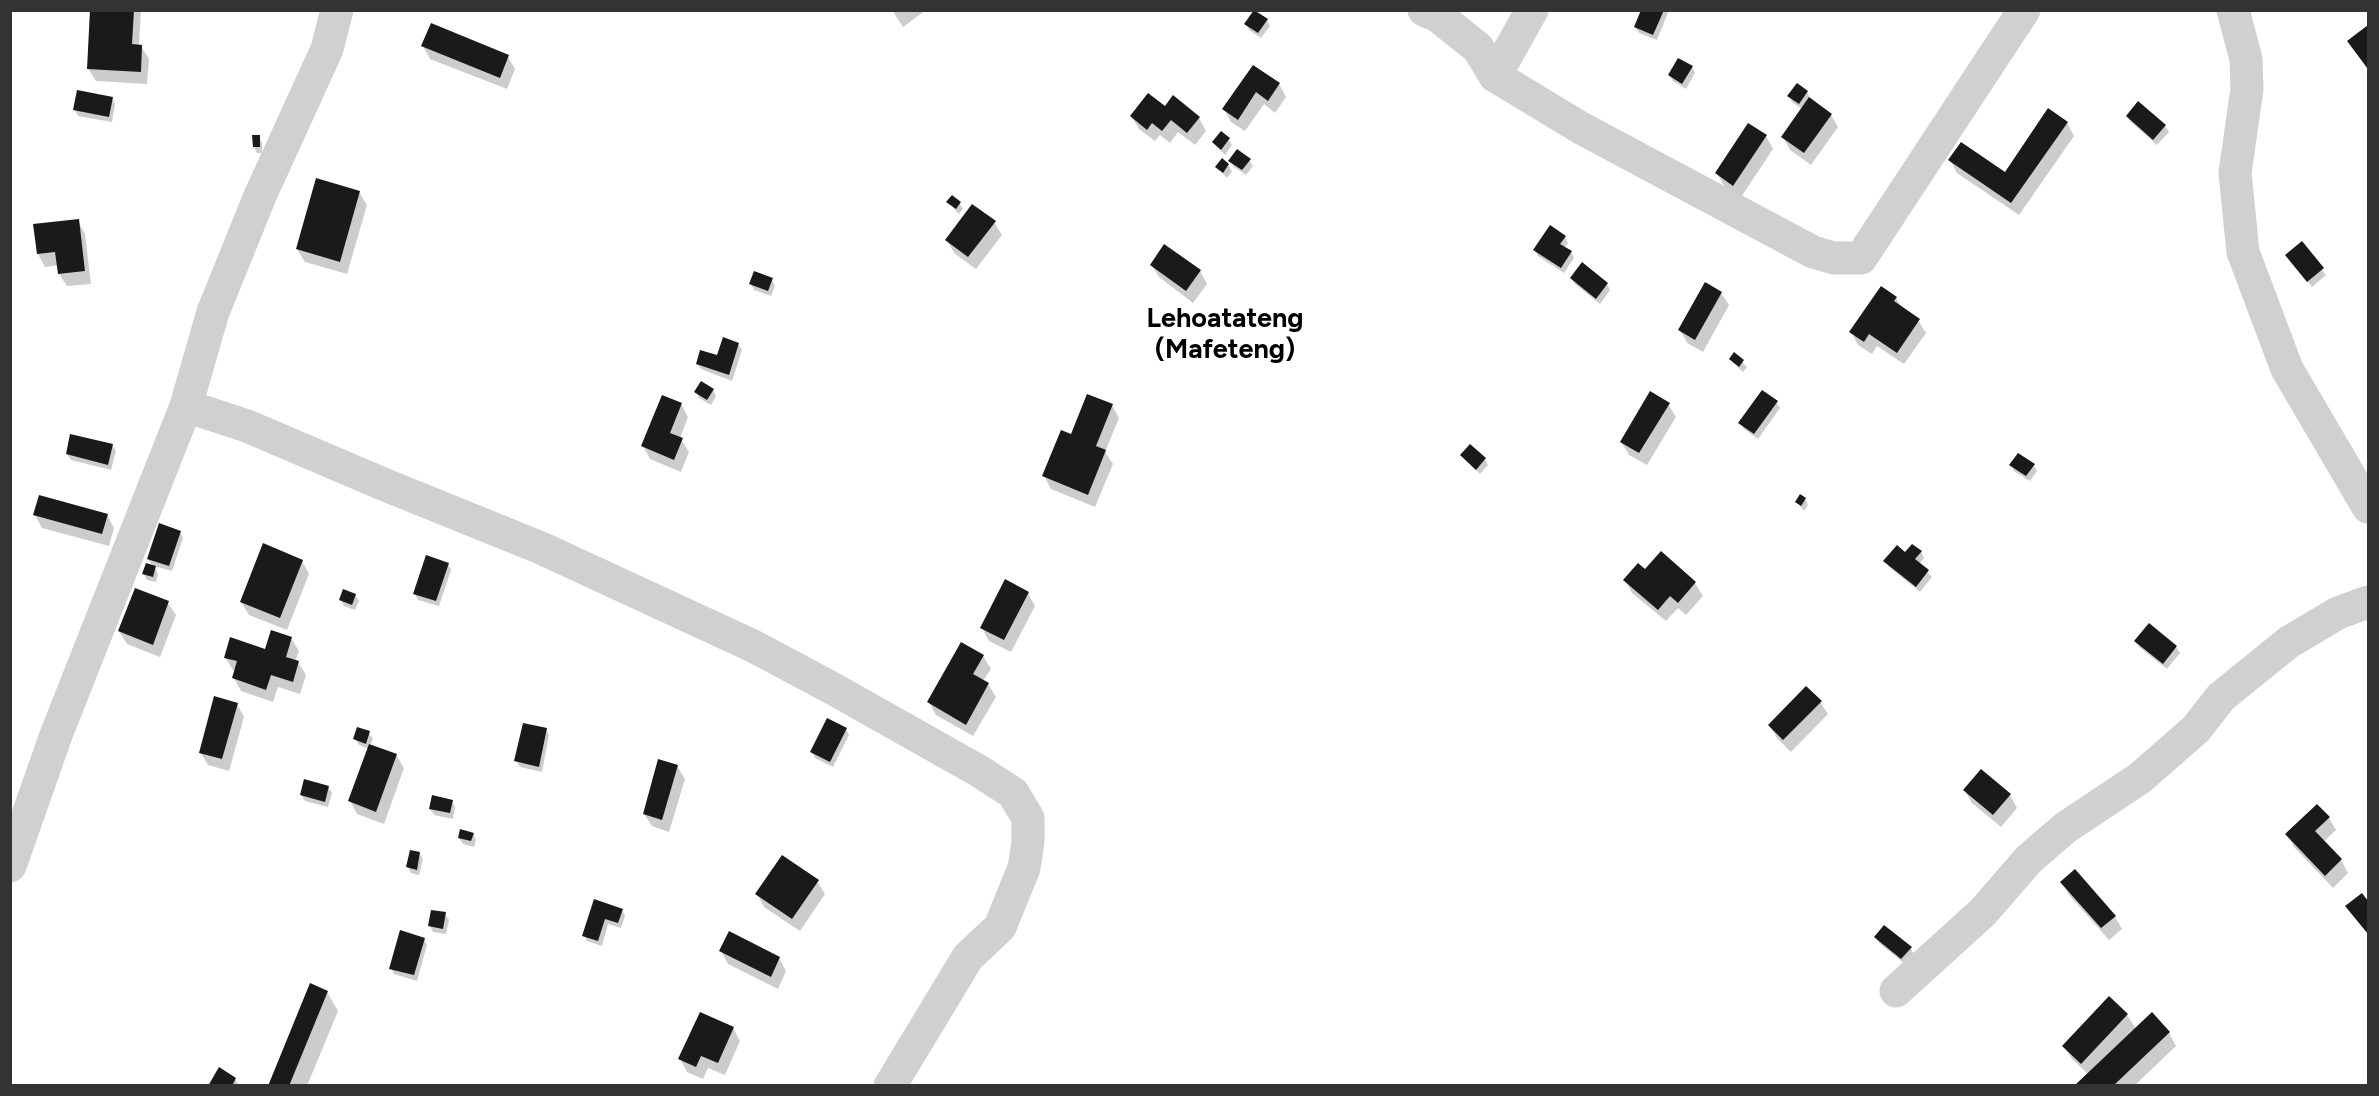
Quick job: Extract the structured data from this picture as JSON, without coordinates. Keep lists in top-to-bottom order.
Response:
{
  "districts": ["Lehoatateng (Mafeteng)"]
}
